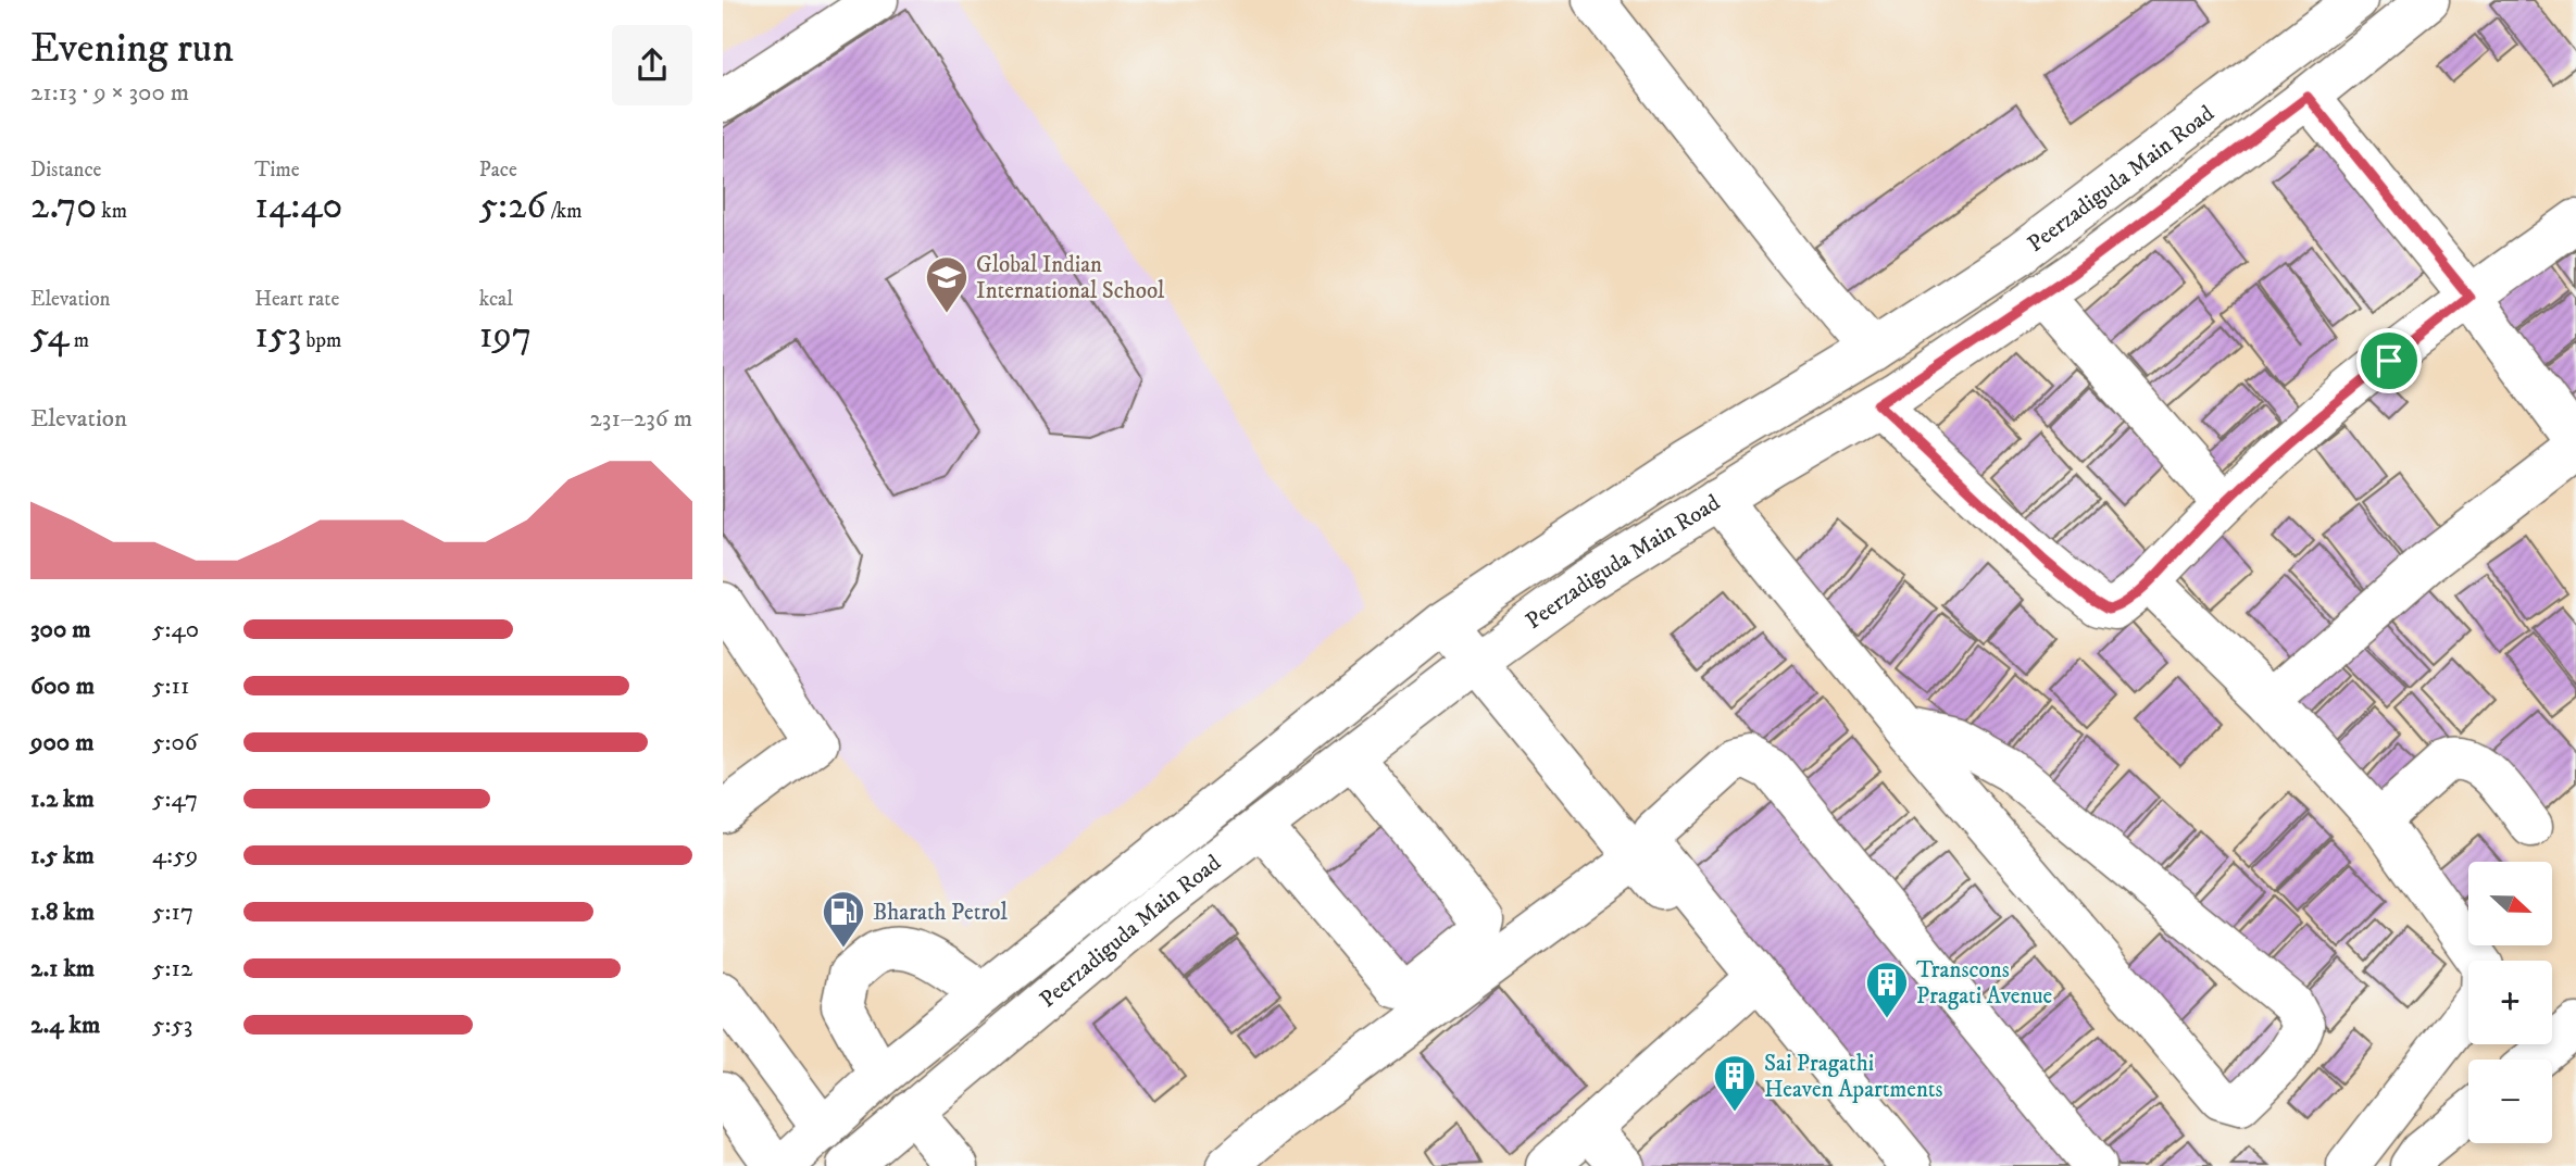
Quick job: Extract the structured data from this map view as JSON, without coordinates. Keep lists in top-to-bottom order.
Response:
{
  "streets": {
    "street": ["Peerzadiguda Main Road"]
  },
  "places": {
    "school or university": ["Global Indian International School"],
    "fuel station": ["Bharath Petrol"],
    "building": ["Transcons Pragati Avenue", "Sai Pragathi Heaven Apartments"]
  },
  "north": "right",
  "page": {
    "heading": ["Evening run", "21:13 · 9 × 300 m"],
    "stats": [
      ["Distance", "2.70 km"],
      ["Time", "14:40"],
      ["Pace", "5:26 /km"],
      ["Elevation", "54 m"],
      ["Heart rate", "153 bpm"],
      ["kcal", "197"]
    ],
    "chart": ["Elevation", "231–236 m"],
    "list": [
      {
        "name": "300 m",
        "note": "5:40"
      },
      {
        "name": "600 m",
        "note": "5:11"
      },
      {
        "name": "900 m",
        "note": "5:06"
      },
      {
        "name": "1.2 km",
        "note": "5:47"
      },
      {
        "name": "1.5 km",
        "note": "4:59"
      },
      {
        "name": "1.8 km",
        "note": "5:17"
      },
      {
        "name": "2.1 km",
        "note": "5:12"
      },
      {
        "name": "2.4 km",
        "note": "5:53"
      }
    ],
    "map_buttons": ["+", "−"]
  }
}
